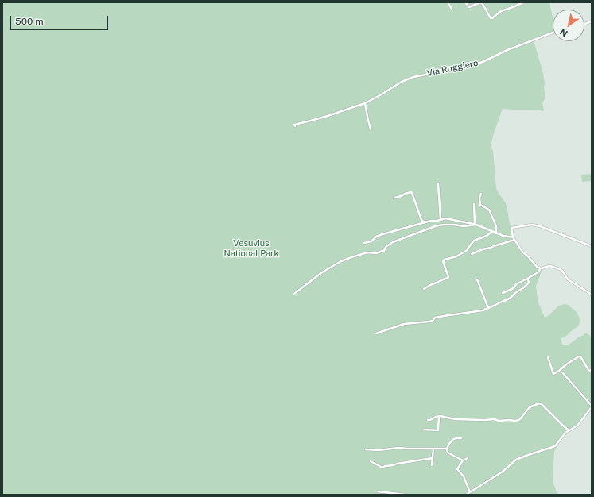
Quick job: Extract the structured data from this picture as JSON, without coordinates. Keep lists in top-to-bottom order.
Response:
{
  "streets": {
    "street": ["Via Ruggiero"]
  },
  "parks": ["Vesuvius National Park"],
  "scale_bar": "500 m",
  "north": "bottom left"
}
